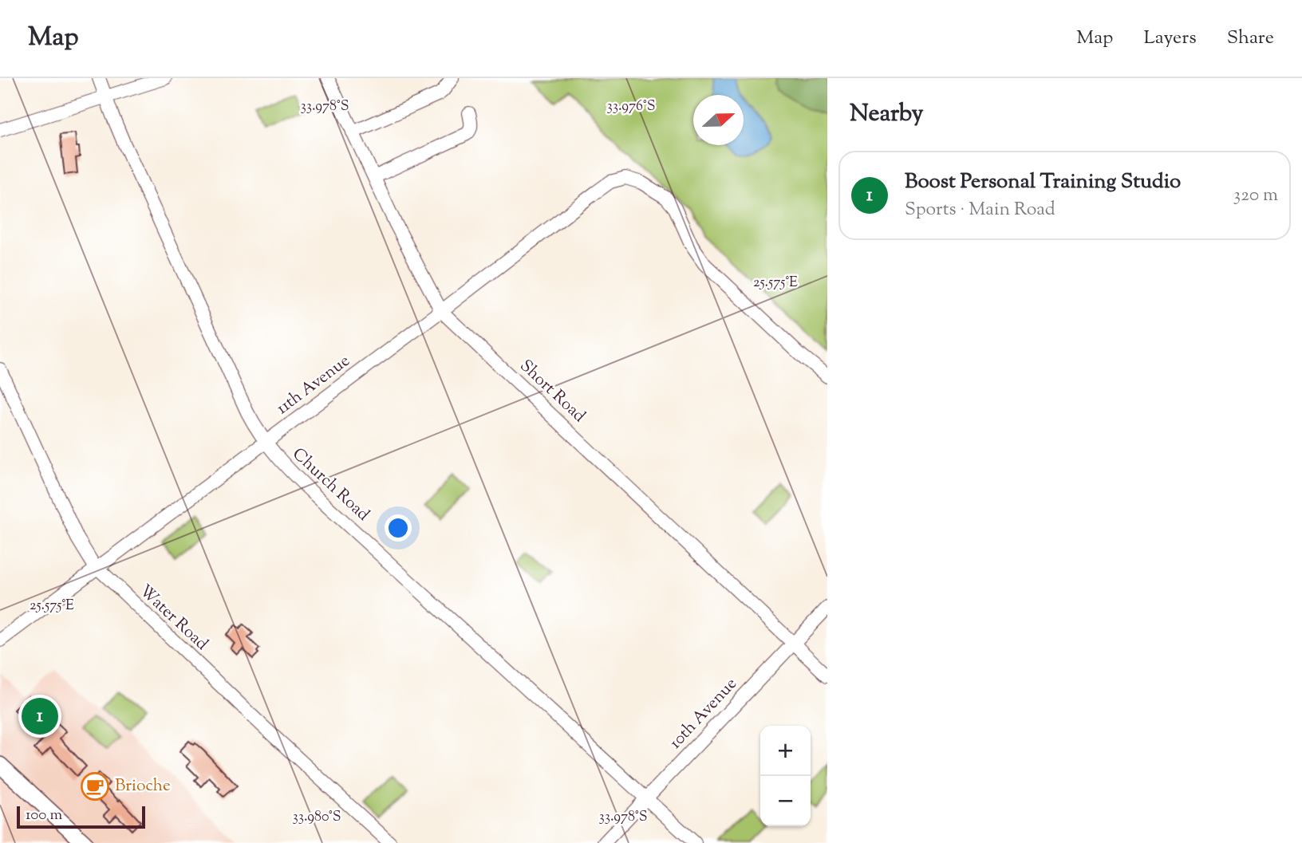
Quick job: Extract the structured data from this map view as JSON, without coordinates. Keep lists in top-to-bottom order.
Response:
{
  "streets": {
    "street": [
      "11th Avenue",
      "Short Road",
      "Church Road",
      "Water Road",
      "10th Avenue"
    ]
  },
  "crossings": [
    ["11th Avenue", "Short Road"],
    ["11th Avenue", "Church Road"],
    ["11th Avenue", "Water Road"],
    ["Short Road", "10th Avenue"],
    ["Church Road", "10th Avenue"]
  ],
  "places": {
    "cafe": ["Brioche"]
  },
  "scale_bar": "100 m",
  "north": "right",
  "page": {
    "header": "Map",
    "nav": ["Map", "Layers", "Share"],
    "heading": "Nearby",
    "list": [
      {
        "mark": "1",
        "name": "Boost Personal Training Studio",
        "note": "Sports · Main Road",
        "value": "320 m"
      }
    ],
    "pins": "1",
    "map_buttons": ["+", "−"],
    "scale": "100 m"
  },
  "coordinates": [
    "33.978°S",
    "33.976°S",
    "25.575°E",
    "33.980°S"
  ]
}
